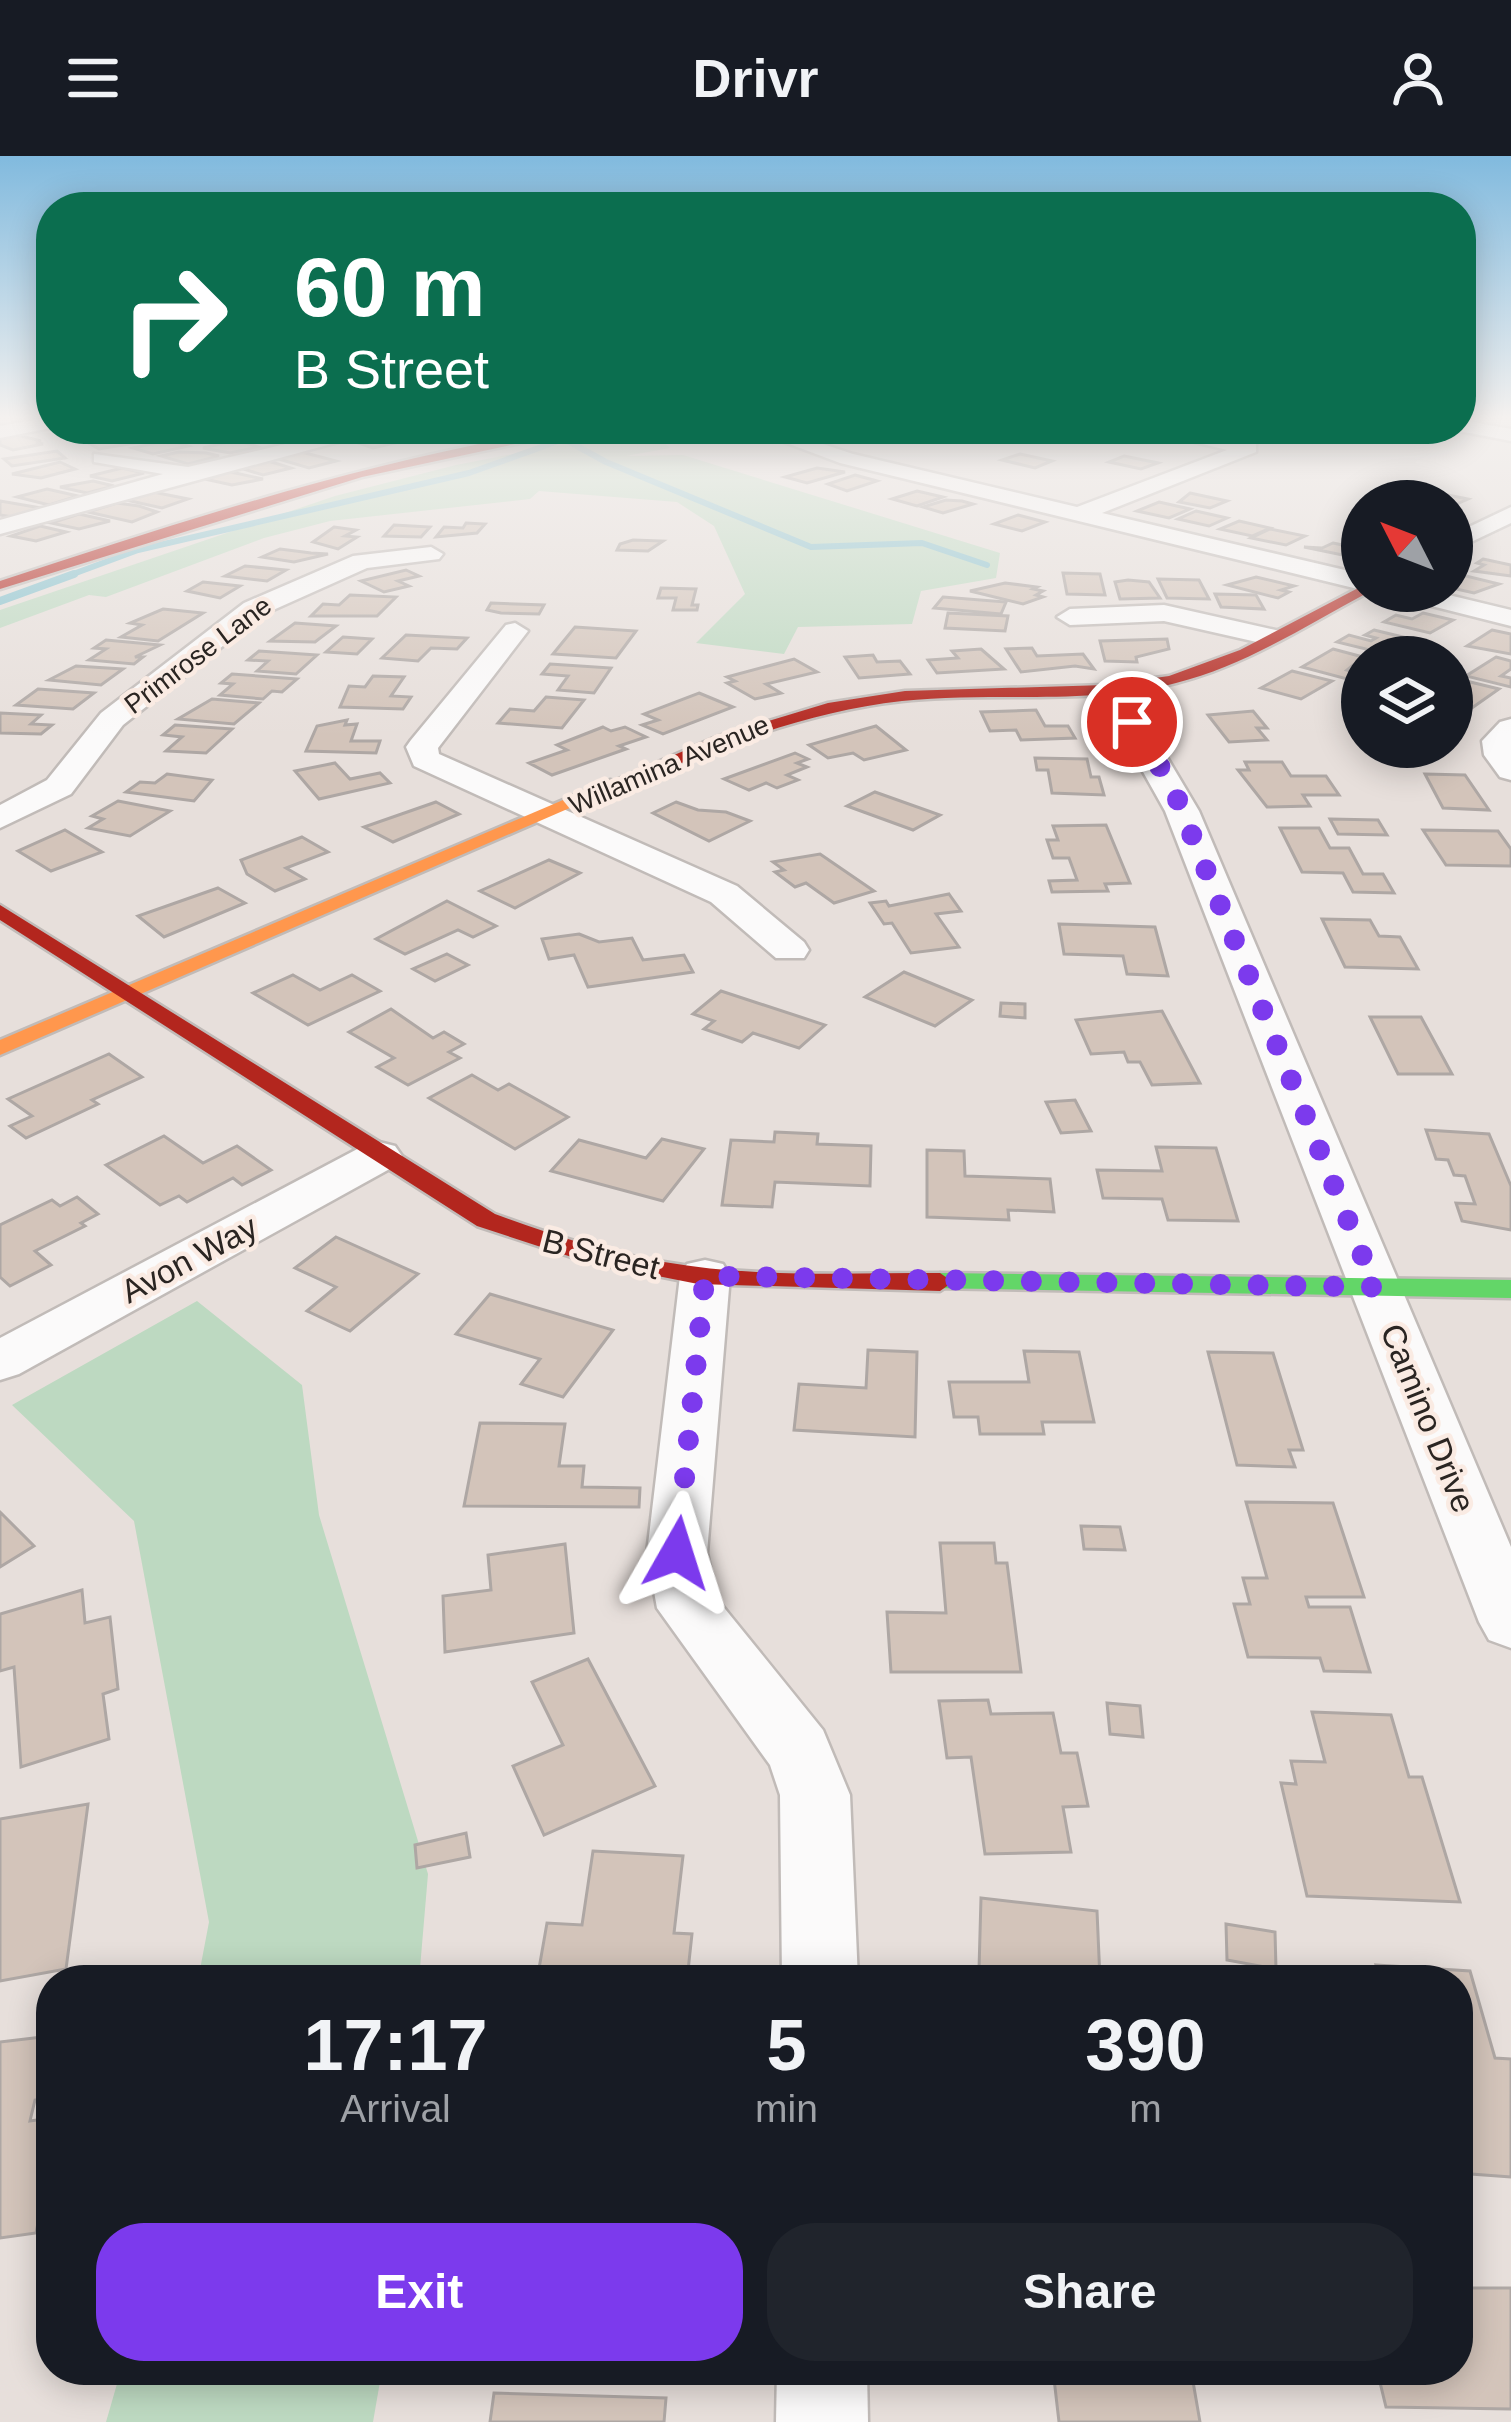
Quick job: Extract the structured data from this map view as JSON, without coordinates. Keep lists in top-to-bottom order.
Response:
{
  "streets": {
    "street": [
      "Primrose Lane",
      "Willamina Avenue",
      "B Street",
      "Avon Way",
      "Camino Drive"
    ]
  },
  "crossings": [
    ["Willamina Avenue", "B Street"],
    ["Willamina Avenue", "Camino Drive"],
    ["B Street", "Avon Way"],
    ["B Street", "Camino Drive"]
  ],
  "north": "top left",
  "page": {
    "header": "Drivr",
    "turn": ["60 m", "B Street"],
    "eta": [
      "17:17",
      "Arrival",
      "5",
      "min",
      "390",
      "m"
    ],
    "buttons": ["Exit", "Share"]
  }
}
